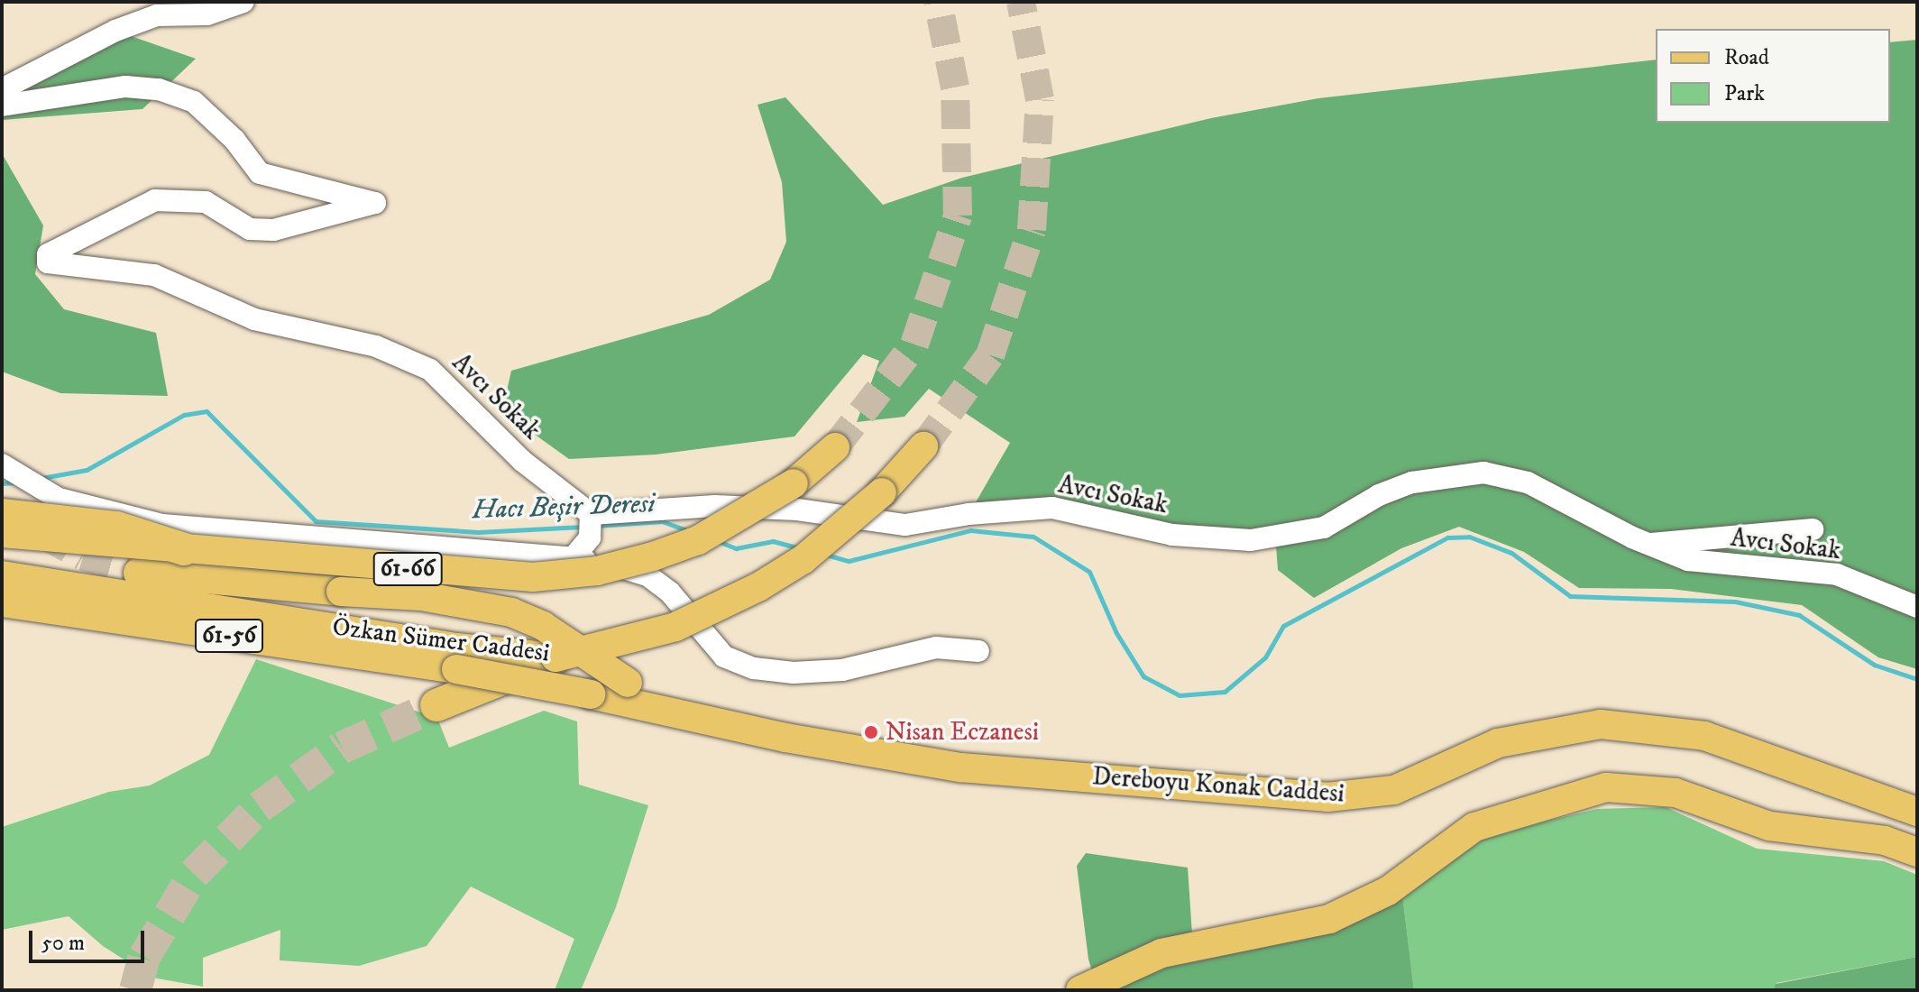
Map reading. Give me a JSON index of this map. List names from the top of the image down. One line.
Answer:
{"streets":{"main road":["61-66","61-56","Özkan Sümer Caddesi","Dereboyu Konak Caddesi"],"street":["Avcı Sokak"]},"crossings":[["61-56","Dereboyu Konak Caddesi"]],"water":["Hacı Beşir Deresi"],"places":["Nisan Eczanesi"],"legend":["Road","Park"],"scale_bar":"50 m"}
